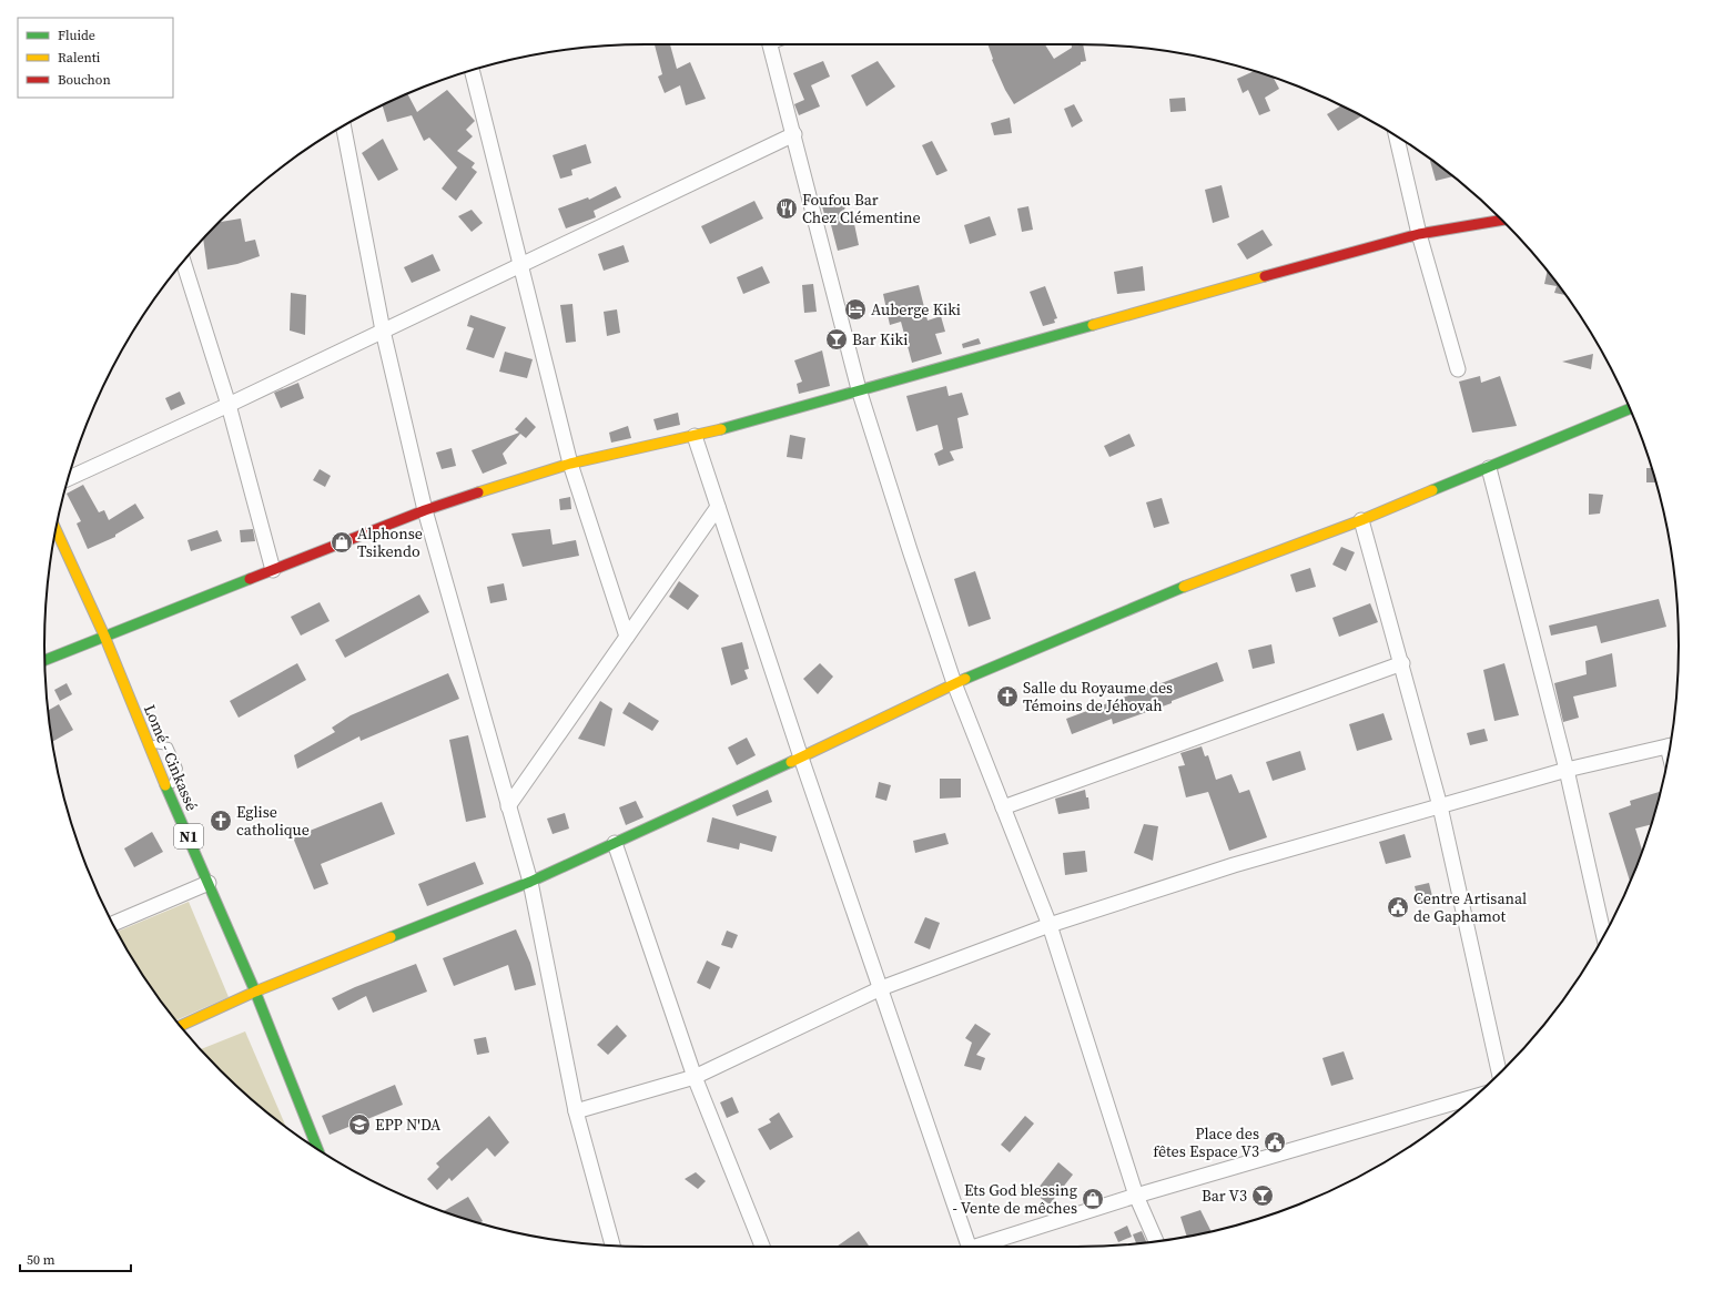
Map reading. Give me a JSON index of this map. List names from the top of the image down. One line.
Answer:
{"streets":{"main road":["Lomé - Cinkassé","N1"]},"places":{"restaurant":["Foufou Bar Chez Clémentine"],"hotel":["Auberge Kiki"],"bar":["Bar Kiki","Bar V3"],"shop":["Alphonse Tsikendo","Ets God blessing - Vente de mêches"],"church":["Salle du Royaume des Témoins de Jéhovah","Eglise catholique"],"public building":["Centre Artisanal de Gaphamot","Place des fêtes Espace V3"],"school or university":["EPP N'DA"]},"legend":["Fluide","Ralenti","Bouchon"],"scale_bar":"50 m"}
